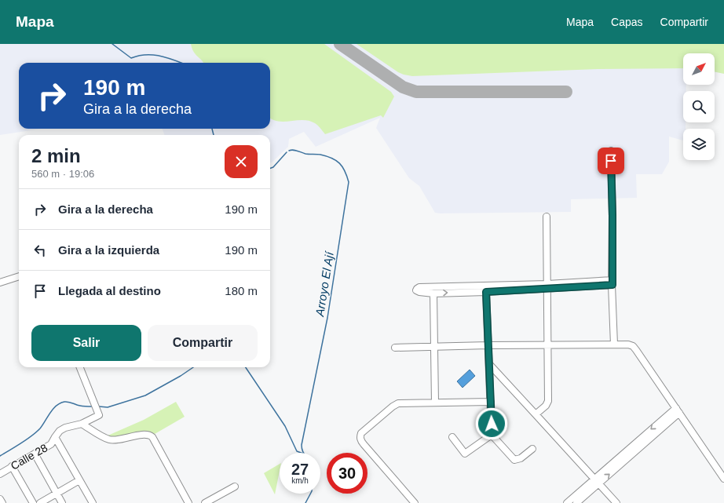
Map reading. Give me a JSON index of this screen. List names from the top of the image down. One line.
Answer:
{"streets":{"street":["Calle 28"]},"water":["Arroyo El Ají"],"north":"top right","page":{"header":"Mapa","nav":["Mapa","Capas","Compartir"],"turn":["190 m","Gira a la derecha"],"heading":["2 min","560 m · 19:06"],"list":[{"name":"Gira a la derecha","value":"190 m"},{"name":"Gira a la izquierda","value":"190 m"},{"name":"Llegada al destino","value":"180 m"}],"buttons":["Salir","Compartir"],"speed":"27 km/h","limit":"30"}}
